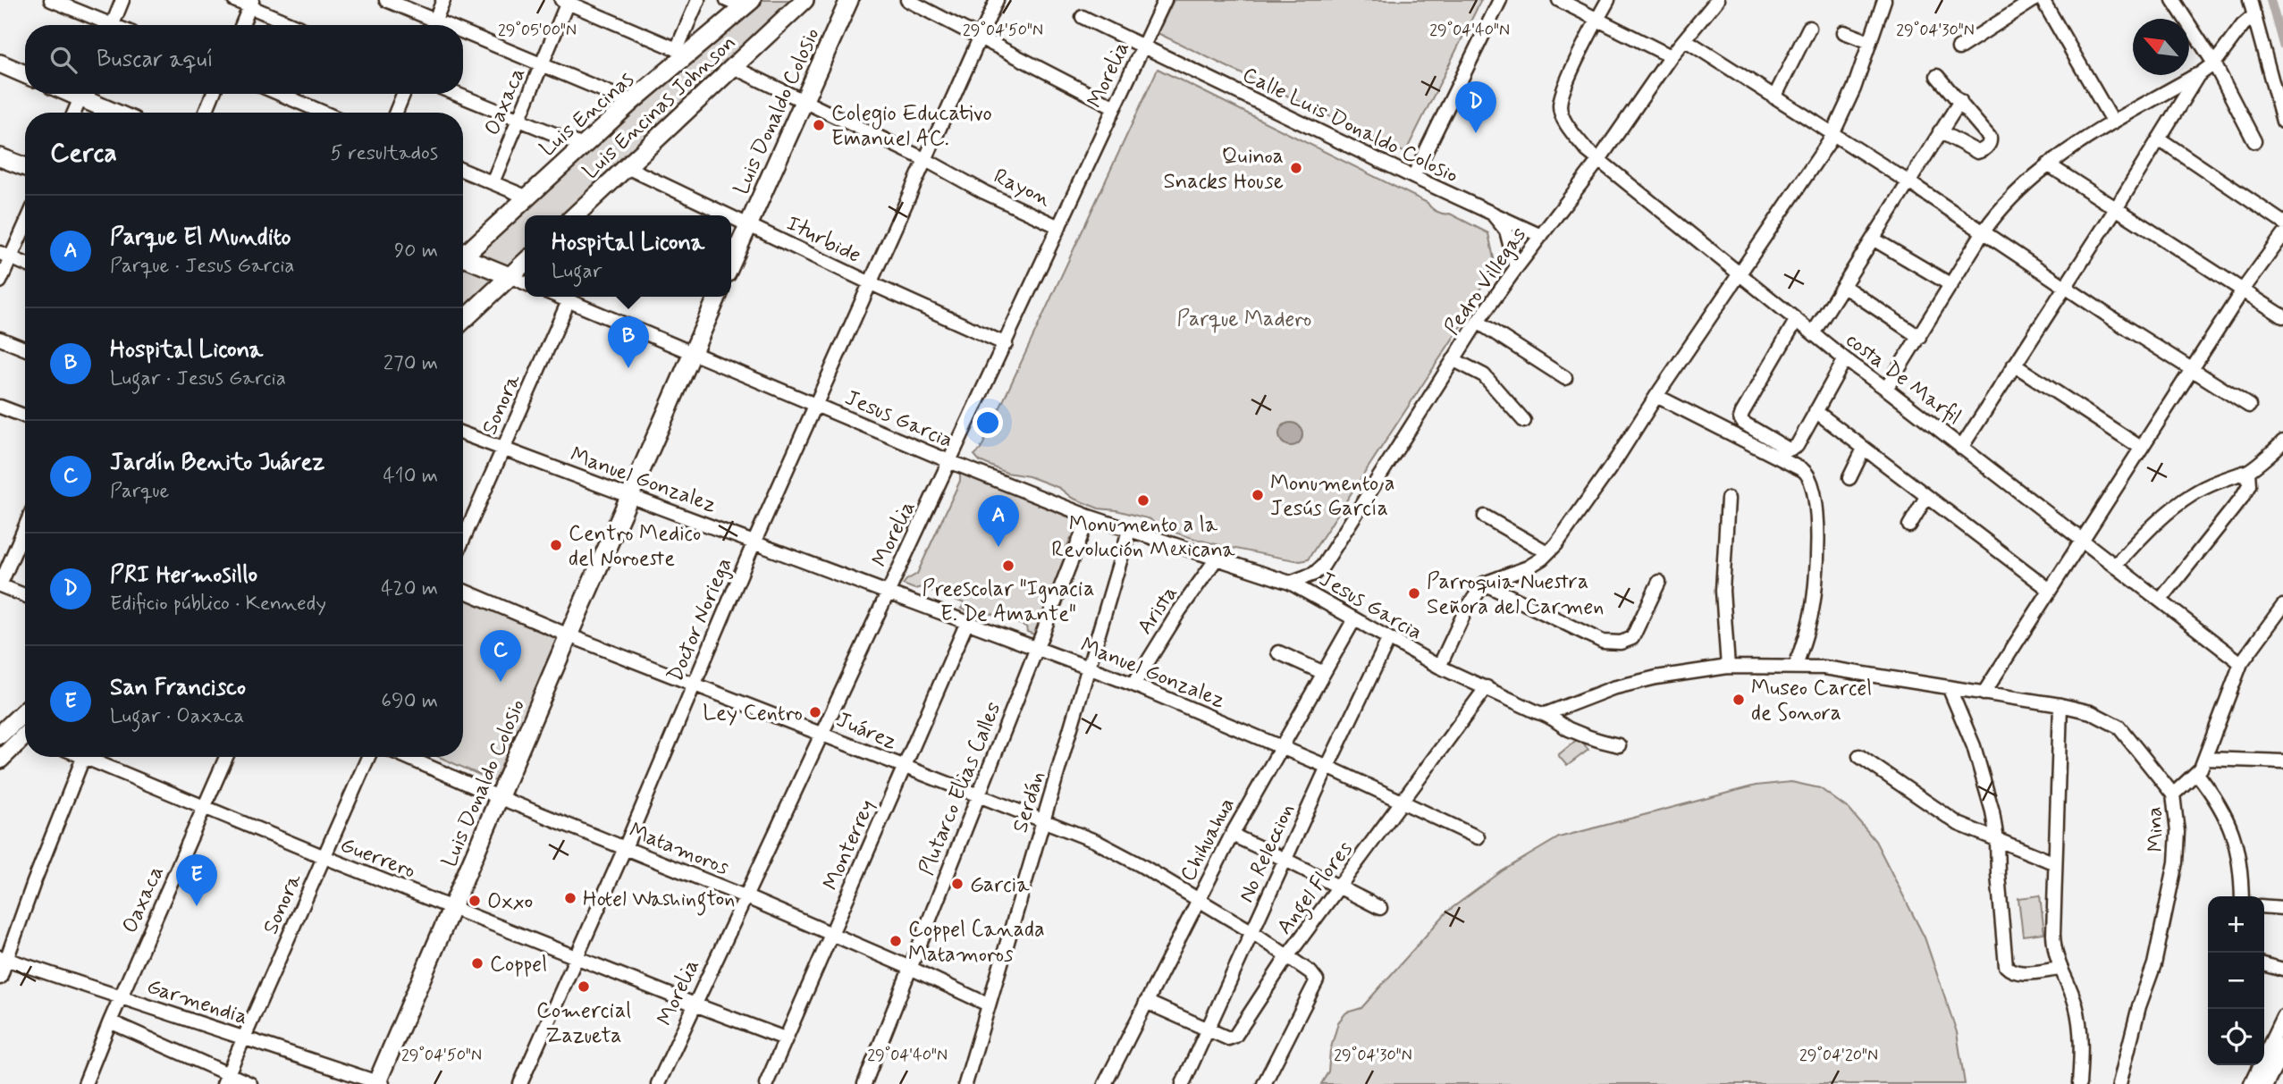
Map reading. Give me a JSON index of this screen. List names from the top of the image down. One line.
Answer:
{"streets":{"main road":["Luis Encinas Johnson","Luis Donaldo Colosio","Luis Encinas"],"street":["Morelia","Oaxaca","Calle Luis Donaldo Colosio","Rayon","Iturbide","Pedro Villegas","costa De Marfil","Sonora","Jesus Garcia","Manuel Gonzalez","Arista","Doctor Noriega","Juárez","Plutarco Elias Calles","Serdán","Mina","Chihuahua","Monterrey","Matamoros","No Releccion","Guerrero","Angel Flores","Garmendia"]},"crossings":[["Morelia","Calle Luis Donaldo Colosio"],["Morelia","Rayon"],["Morelia","Iturbide"],["Morelia","Jesus Garcia"],["Morelia","Manuel Gonzalez"],["Morelia","Juárez"],["Morelia","Matamoros"],["Morelia","Guerrero"],["Oaxaca","Guerrero"],["Oaxaca","Garmendia"],["Luis Encinas Johnson","Rayon"],["Luis Encinas Johnson","Iturbide"],["Luis Donaldo Colosio","Rayon"],["Luis Donaldo Colosio","Iturbide"],["Luis Donaldo Colosio","Jesus Garcia"],["Luis Donaldo Colosio","Manuel Gonzalez"],["Luis Donaldo Colosio","Juárez"],["Luis Donaldo Colosio","Matamoros"],["Luis Donaldo Colosio","Guerrero"],["Luis Donaldo Colosio","Garmendia"],["Calle Luis Donaldo Colosio","Pedro Villegas"],["Rayon","Doctor Noriega"],["Iturbide","Doctor Noriega"],["Pedro Villegas","costa De Marfil"],["Pedro Villegas","Jesus Garcia"],["Sonora","Jesus Garcia"],["Sonora","Manuel Gonzalez"],["Sonora","Guerrero"],["Sonora","Garmendia"],["Jesus Garcia","Arista"],["Jesus Garcia","Doctor Noriega"],["Jesus Garcia","Plutarco Elias Calles"],["Jesus Garcia","Serdán"],["Jesus Garcia","Mina"],["Jesus Garcia","Chihuahua"],["Jesus Garcia","No Releccion"],["Jesus Garcia","Angel Flores"],["Manuel Gonzalez","Arista"],["Manuel Gonzalez","Doctor Noriega"],["Manuel Gonzalez","Plutarco Elias Calles"],["Manuel Gonzalez","Serdán"],["Manuel Gonzalez","Chihuahua"],["Manuel Gonzalez","Monterrey"],["Manuel Gonzalez","No Releccion"],["Manuel Gonzalez","Angel Flores"],["Doctor Noriega","Juárez"],["Doctor Noriega","Matamoros"],["Doctor Noriega","Guerrero"],["Juárez","Plutarco Elias Calles"],["Juárez","Serdán"],["Juárez","Chihuahua"],["Juárez","Monterrey"],["Juárez","No Releccion"],["Juárez","Angel Flores"],["Plutarco Elias Calles","Matamoros"],["Serdán","Matamoros"],["Chihuahua","Angel Flores"],["Monterrey","Matamoros"],["Monterrey","Guerrero"],["No Releccion","Angel Flores"]],"parks":["Parque Madero"],"places":["Colegio Educativo Emanuel AC.","Quinoa Snacks House","Monumento a Jesús García","Monumento a la Revolución Mexicana","Centro Medico del Noroeste","Preescolar \"Ignacia E. De Amante\"","Parroquia Nuestra Señora del Carmen","Museo Carcel de Sonora","Ley Centro","Garcia","Hotel Washington","Oxxo","Coppel Canada Matamoros","Coppel","Comercial Zazueta"],"north":"top left","page":{"search":"Buscar aquí","pins":["D","B","A","C","E"],"heading":["Cerca","5 resultados"],"list":[{"mark":"A","name":"Parque El Mundito","note":"Parque · Jesus Garcia","value":"90 m"},{"mark":"B","name":"Hospital Licona","note":"Lugar · Jesus Garcia","value":"270 m"},{"mark":"C","name":"Jardín Benito Juárez","note":"Parque","value":"410 m"},{"mark":"D","name":"PRI Hermosillo","note":"Edificio público · Kennedy","value":"420 m"},{"mark":"E","name":"San Francisco","note":"Lugar · Oaxaca","value":"690 m"}],"popup":["Hospital Licona","Lugar"],"map_buttons":["+","−"]},"coordinates":["29°05'00\"N","29°04'50\"N","29°04'40\"N","29°04'30\"N","29°04'20\"N"]}
